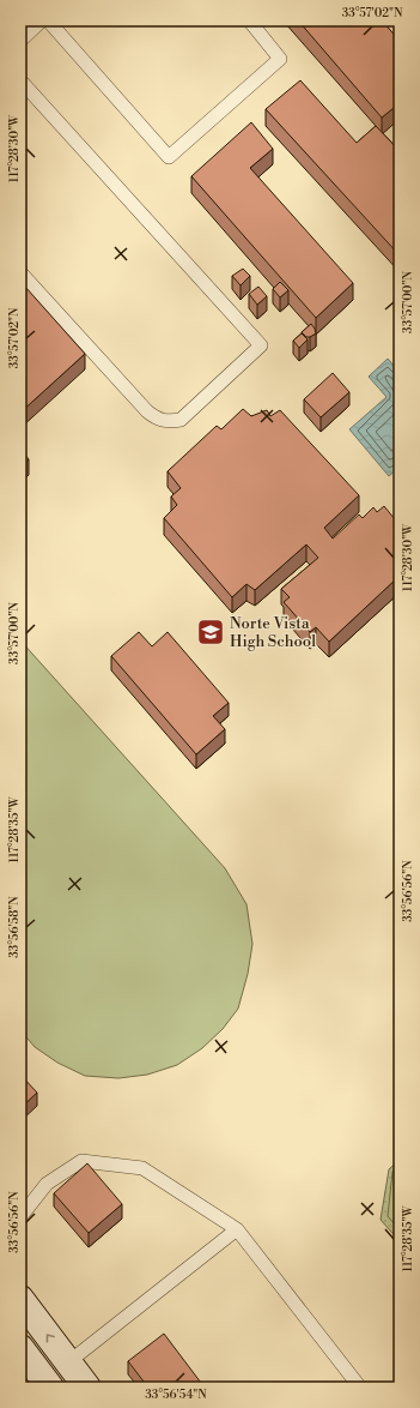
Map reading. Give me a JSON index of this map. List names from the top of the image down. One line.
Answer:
{"places":{"school or university":["Norte Vista High School"]},"coordinates":["33°57'02\"N","117°28'30\"W","33°57'00\"N","117°28'35\"W","33°56'56\"N","33°56'58\"N","33°56'54\"N"]}
